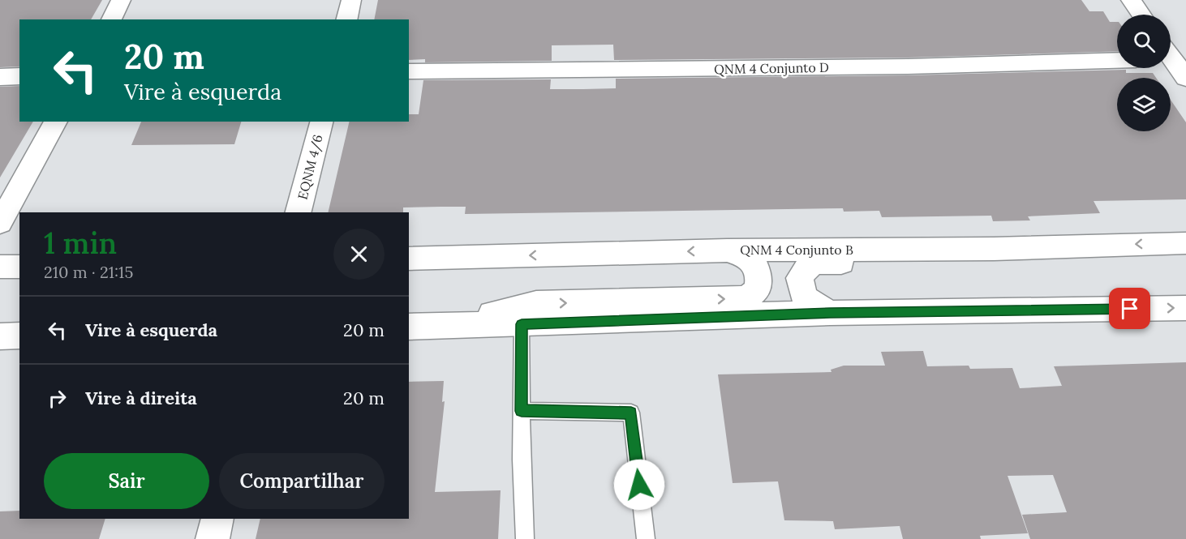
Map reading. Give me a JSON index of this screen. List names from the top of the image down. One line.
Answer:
{"streets":{"main road":["QNM 4 Conjunto D","EQNM 4/6","QNM 4 Conjunto B"]},"page":{"turn":["20 m","Vire à esquerda"],"heading":["1 min","210 m · 21:15"],"list":[{"name":"Vire à esquerda","value":"20 m"},{"name":"Vire à direita","value":"20 m"}],"buttons":["Sair","Compartilhar"]}}
